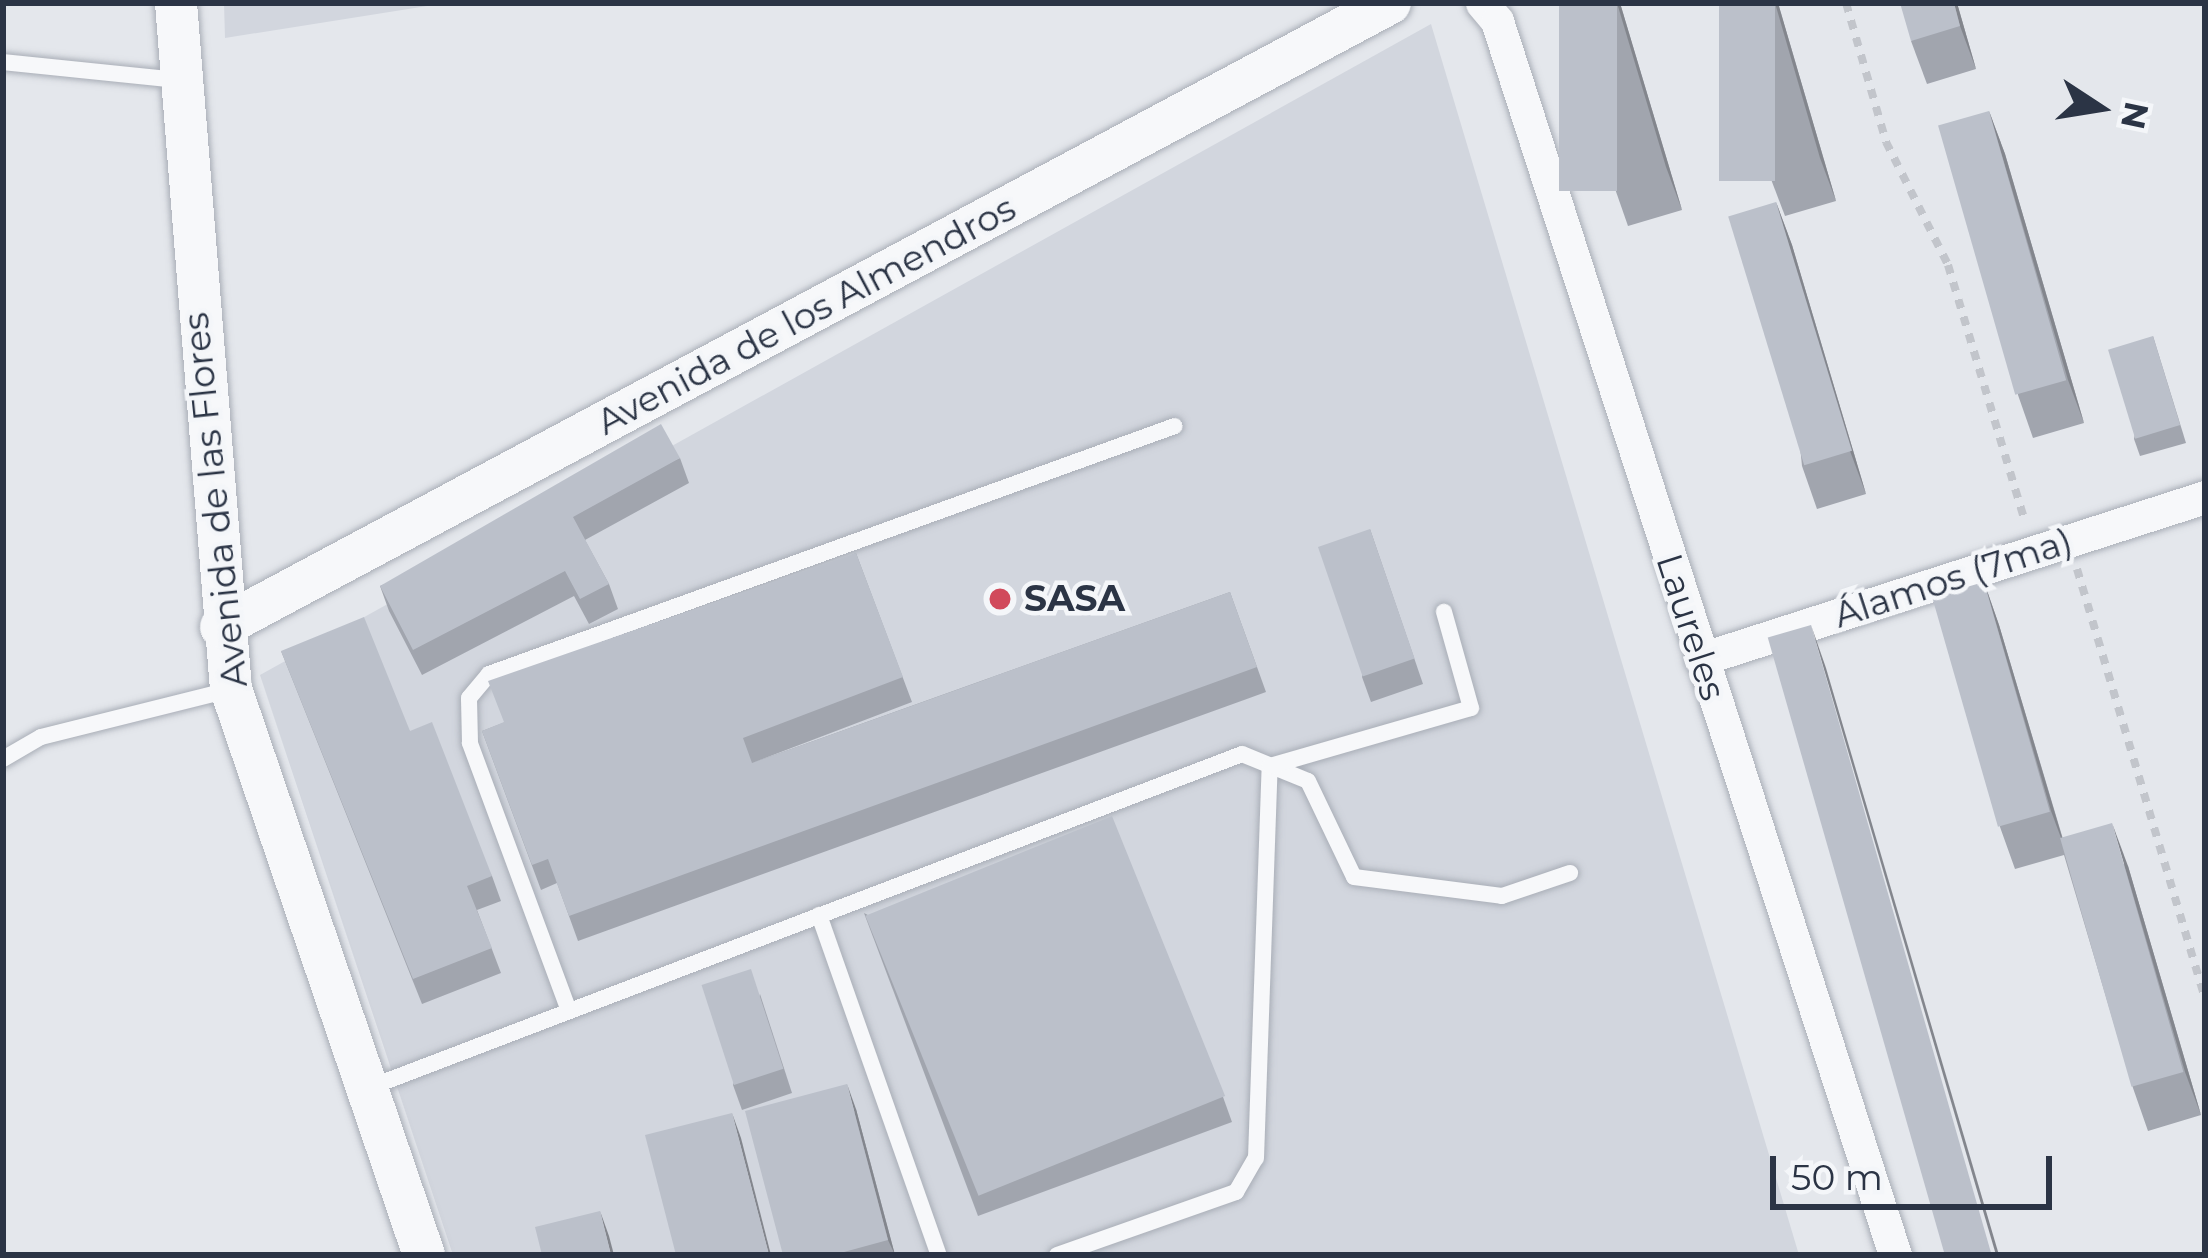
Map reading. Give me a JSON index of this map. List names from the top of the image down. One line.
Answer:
{"streets":{"street":["Avenida de los Almendros","Avenida de las Flores","Álamos (7ma)","Laureles"]},"crossings":[["Avenida de los Almendros","Avenida de las Flores"],["Álamos (7ma)","Laureles"]],"places":["SASA"],"scale_bar":"50 m","north":"right"}
